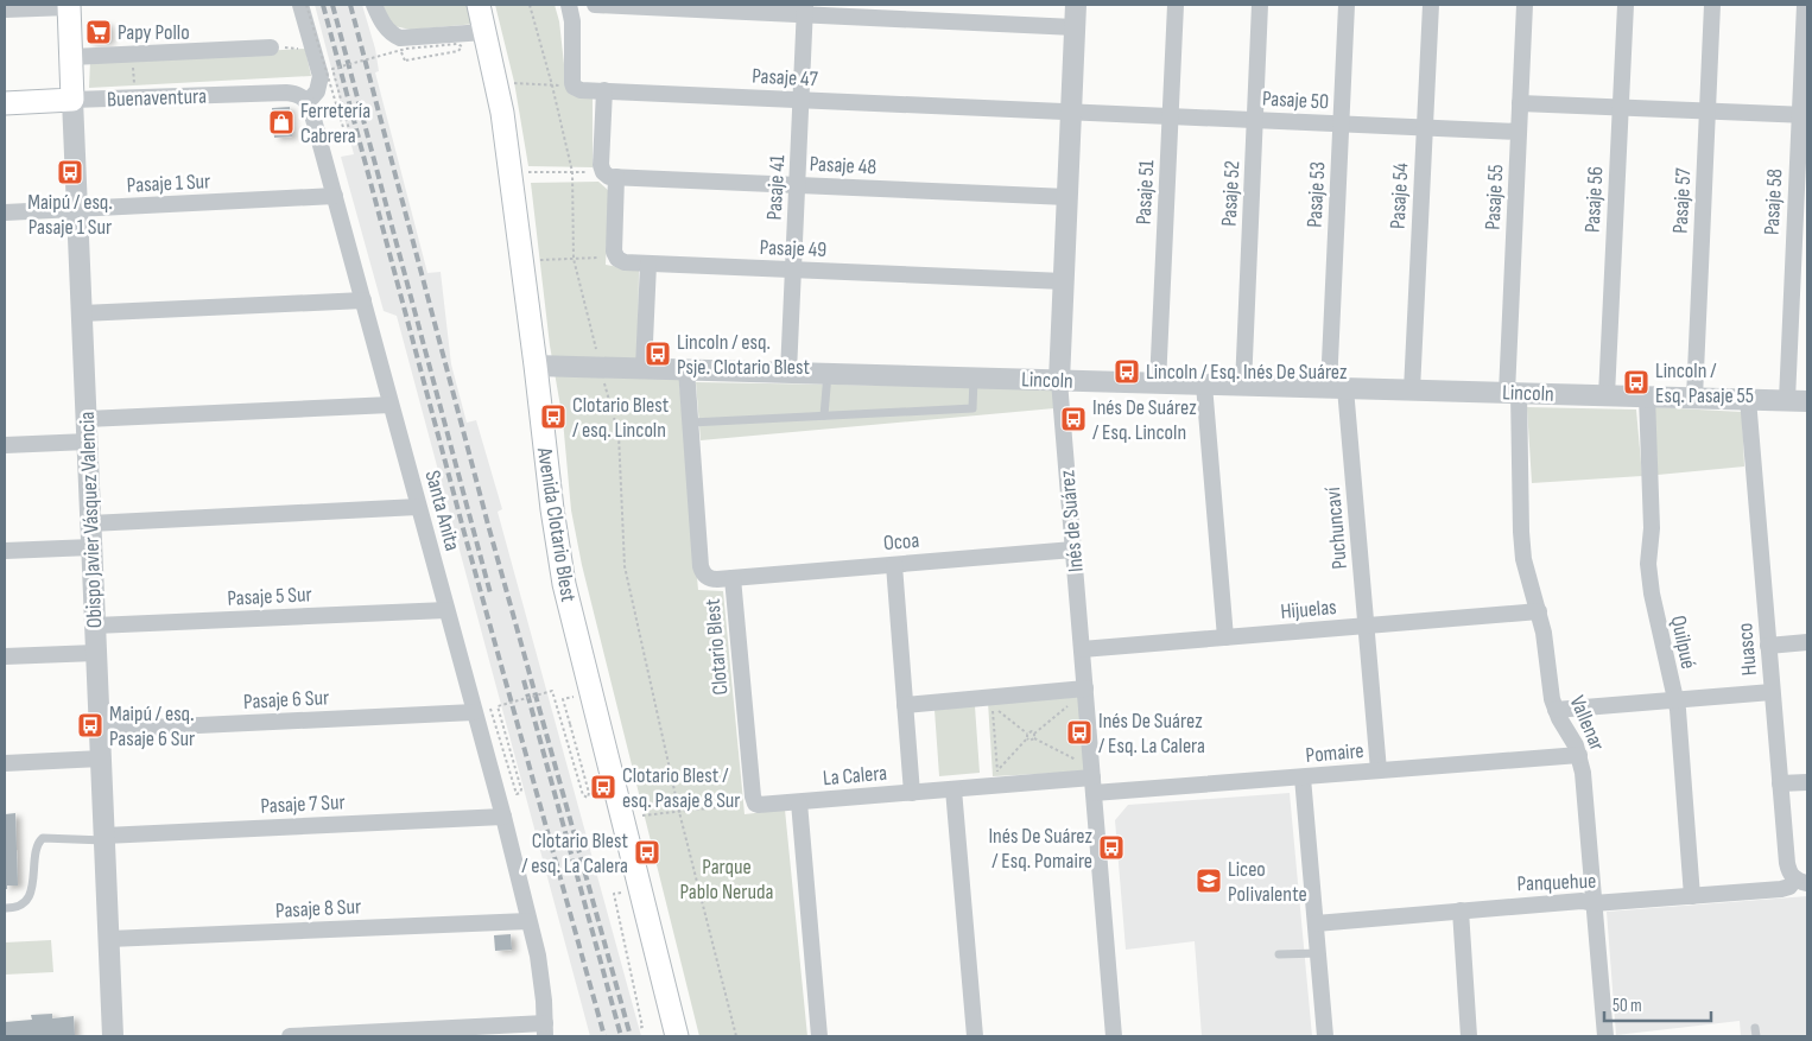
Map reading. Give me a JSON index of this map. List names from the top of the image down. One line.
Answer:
{"streets":{"main road":["Buenaventura","Obispo Javier Vásquez Valencia","Avenida Clotario Blest"],"street":["Pasaje 47","Pasaje 50","Pasaje 48","Pasaje 1 Sur","Pasaje 41","Pasaje 51","Pasaje 52","Pasaje 53","Pasaje 54","Pasaje 55","Pasaje 56","Pasaje 57","Pasaje 58","Pasaje 49","Lincoln","Santa Anita","Inés de Suárez","Puchuncaví","Ocoa","Pasaje 5 Sur","Hijuelas","Quilpué","Clotario Blest","Huasco","Pasaje 6 Sur","Vallenar","Pomaire","La Calera","Pasaje 7 Sur","Panquehue","Pasaje 8 Sur"]},"crossings":[["Pasaje 47","Pasaje 50"],["Pasaje 47","Pasaje 41"],["Pasaje 47","Inés de Suárez"],["Buenaventura","Santa Anita"],["Buenaventura","Obispo Javier Vásquez Valencia"],["Pasaje 50","Pasaje 51"],["Pasaje 50","Pasaje 52"],["Pasaje 50","Pasaje 53"],["Pasaje 50","Pasaje 54"],["Pasaje 50","Pasaje 55"],["Pasaje 50","Inés de Suárez"],["Pasaje 48","Pasaje 41"],["Pasaje 48","Inés de Suárez"],["Pasaje 1 Sur","Santa Anita"],["Pasaje 1 Sur","Obispo Javier Vásquez Valencia"],["Pasaje 41","Pasaje 49"],["Pasaje 41","Lincoln"],["Pasaje 51","Lincoln"],["Pasaje 52","Lincoln"],["Pasaje 53","Lincoln"],["Pasaje 53","Puchuncaví"],["Pasaje 54","Lincoln"],["Pasaje 55","Lincoln"],["Pasaje 55","Vallenar"],["Pasaje 56","Lincoln"],["Pasaje 57","Lincoln"],["Pasaje 58","Lincoln"],["Pasaje 49","Inés de Suárez"],["Lincoln","Inés de Suárez"],["Lincoln","Avenida Clotario Blest"],["Lincoln","Puchuncaví"],["Lincoln","Quilpué"],["Lincoln","Clotario Blest"],["Lincoln","Huasco"],["Lincoln","Vallenar"],["Santa Anita","Pasaje 5 Sur"],["Santa Anita","Pasaje 6 Sur"],["Santa Anita","Pasaje 7 Sur"],["Santa Anita","Pasaje 8 Sur"],["Obispo Javier Vásquez Valencia","Pasaje 5 Sur"],["Obispo Javier Vásquez Valencia","Pasaje 6 Sur"],["Obispo Javier Vásquez Valencia","Pasaje 7 Sur"],["Obispo Javier Vásquez Valencia","Pasaje 8 Sur"],["Inés de Suárez","Ocoa"],["Inés de Suárez","Hijuelas"],["Inés de Suárez","Pomaire"],["Inés de Suárez","La Calera"],["Puchuncaví","Hijuelas"],["Puchuncaví","Pomaire"],["Ocoa","Clotario Blest"],["Hijuelas","Vallenar"],["Quilpué","Panquehue"],["Clotario Blest","La Calera"],["Huasco","Panquehue"],["Vallenar","Pomaire"],["Vallenar","Panquehue"],["Pomaire","La Calera"]],"parks":["Parque Pablo Neruda"],"places":{"supermarket":["Papy Pollo"],"shop":["Ferretería Cabrera"],"bus stop":["Maipú / esq. Pasaje 1 Sur","Lincoln / esq. Psje. Clotario Blest","Lincoln / Esq. Inés De Suárez","Lincoln / Esq. Pasaje 55","Clotario Blest / esq. Lincoln","Inés De Suárez / Esq. Lincoln","Maipú / esq. Pasaje 6 Sur","Inés De Suárez / Esq. La Calera","Clotario Blest / esq. Pasaje 8 Sur","Inés De Suárez / Esq. Pomaire","Clotario Blest / esq. La Calera"],"school or university":["Liceo Polivalente"]},"scale_bar":"50 m"}
